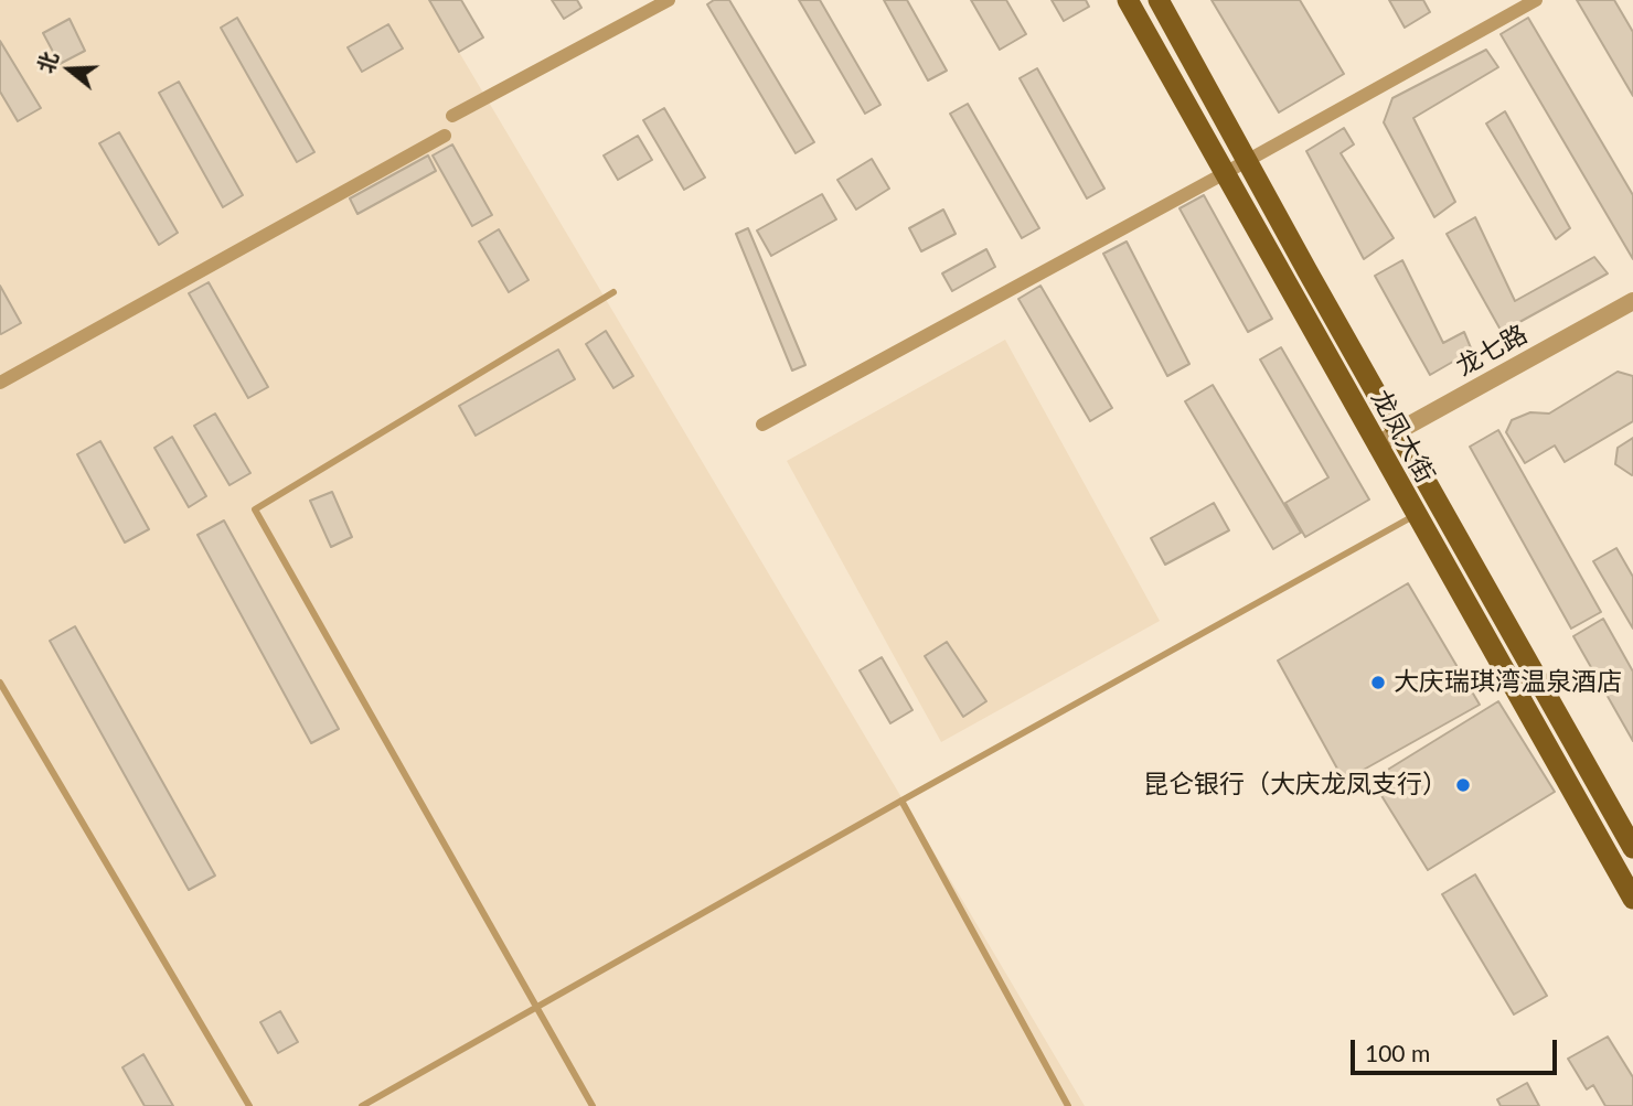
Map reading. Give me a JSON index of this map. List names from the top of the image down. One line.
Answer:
{"streets":{"main road":["龙凤大街"],"street":["龙七路"]},"crossings":[["龙七路","龙凤大街"]],"places":["大庆瑞琪湾温泉酒店","昆仑银行（大庆龙凤支行）"],"scale_bar":"100 m","north":"left"}
